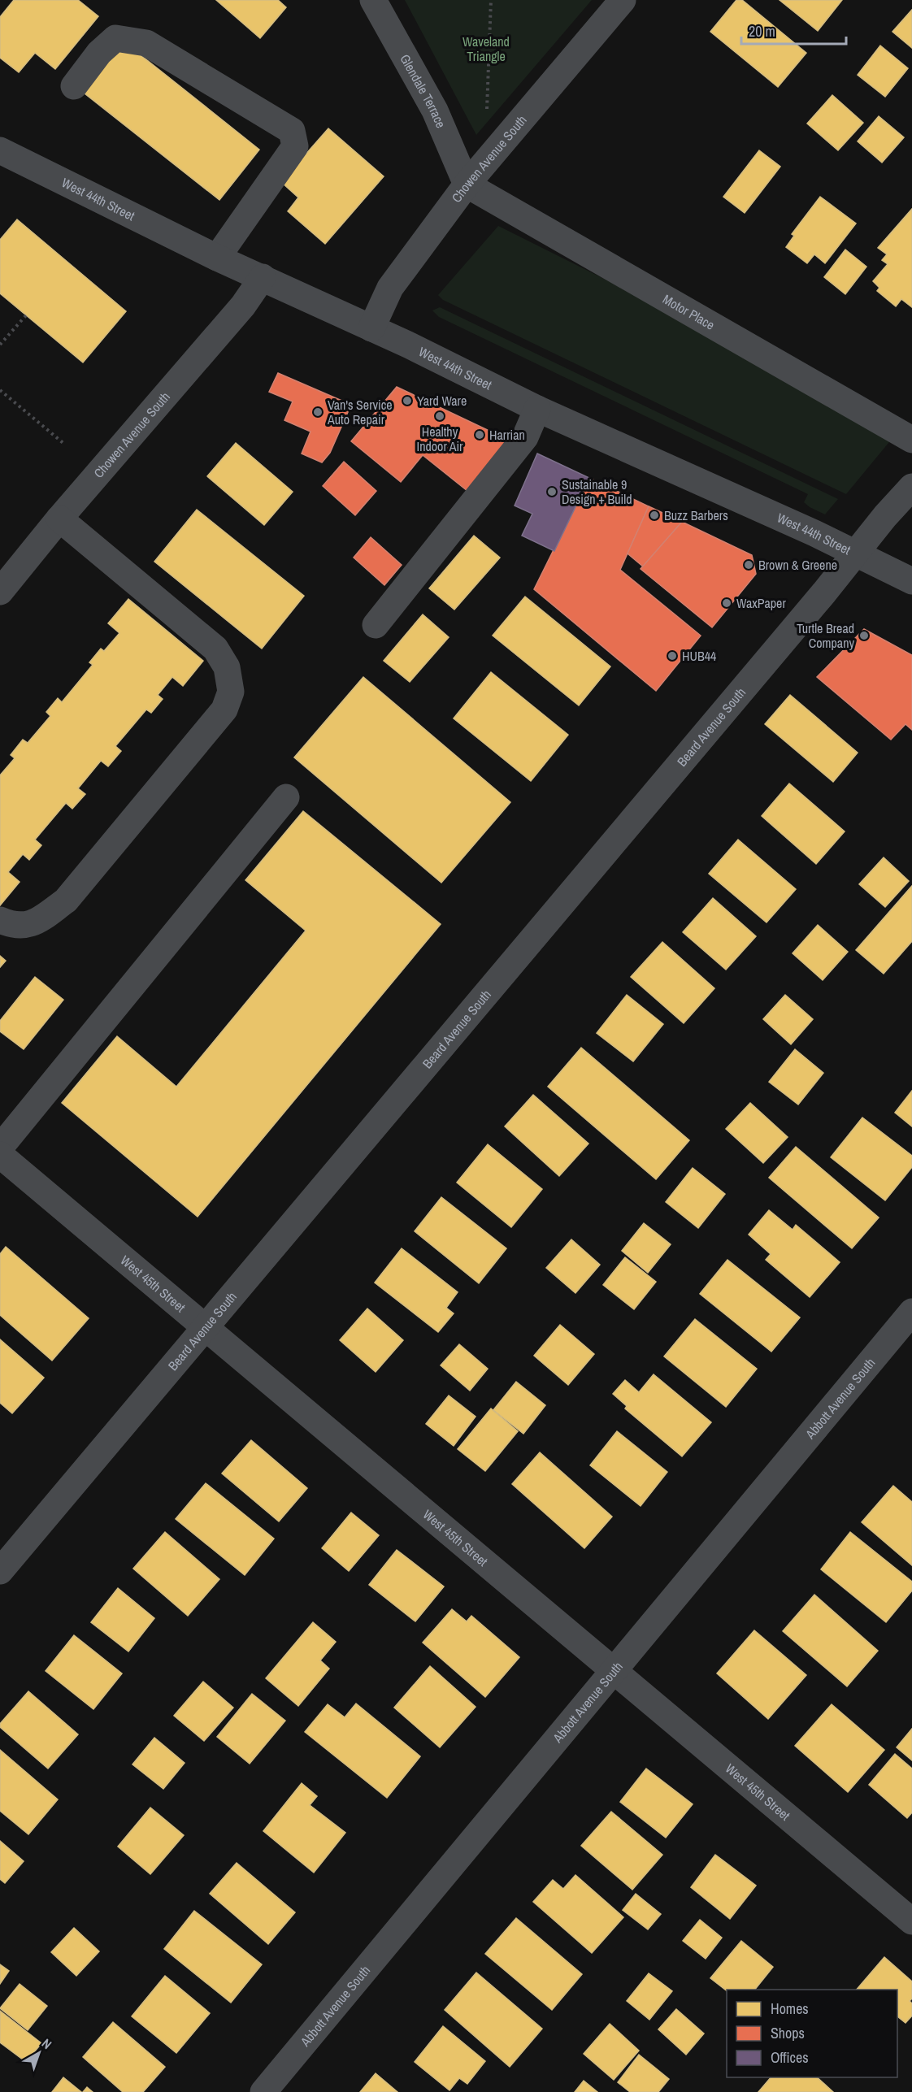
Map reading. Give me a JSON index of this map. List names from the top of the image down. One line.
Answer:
{"streets":{"street":["Glendale Terrace","Chowen Avenue South","West 44th Street","Motor Place","Beard Avenue South","West 45th Street","Abbott Avenue South"]},"crossings":[["Glendale Terrace","Chowen Avenue South"],["Glendale Terrace","Motor Place"],["Chowen Avenue South","West 44th Street"],["Chowen Avenue South","Motor Place"],["West 44th Street","Beard Avenue South"],["Beard Avenue South","West 45th Street"],["West 45th Street","Abbott Avenue South"]],"parks":["Waveland Triangle"],"places":["Yard Ware","Van's Service Auto Repair","Healthy Indoor Air","Harrian","Sustainable 9 Design + Build","Buzz Barbers","Brown & Greene","WaxPaper","Turtle Bread Company","HUB44"],"legend":["Homes","Shops","Offices"],"scale_bar":"20 m","north":"top right"}
